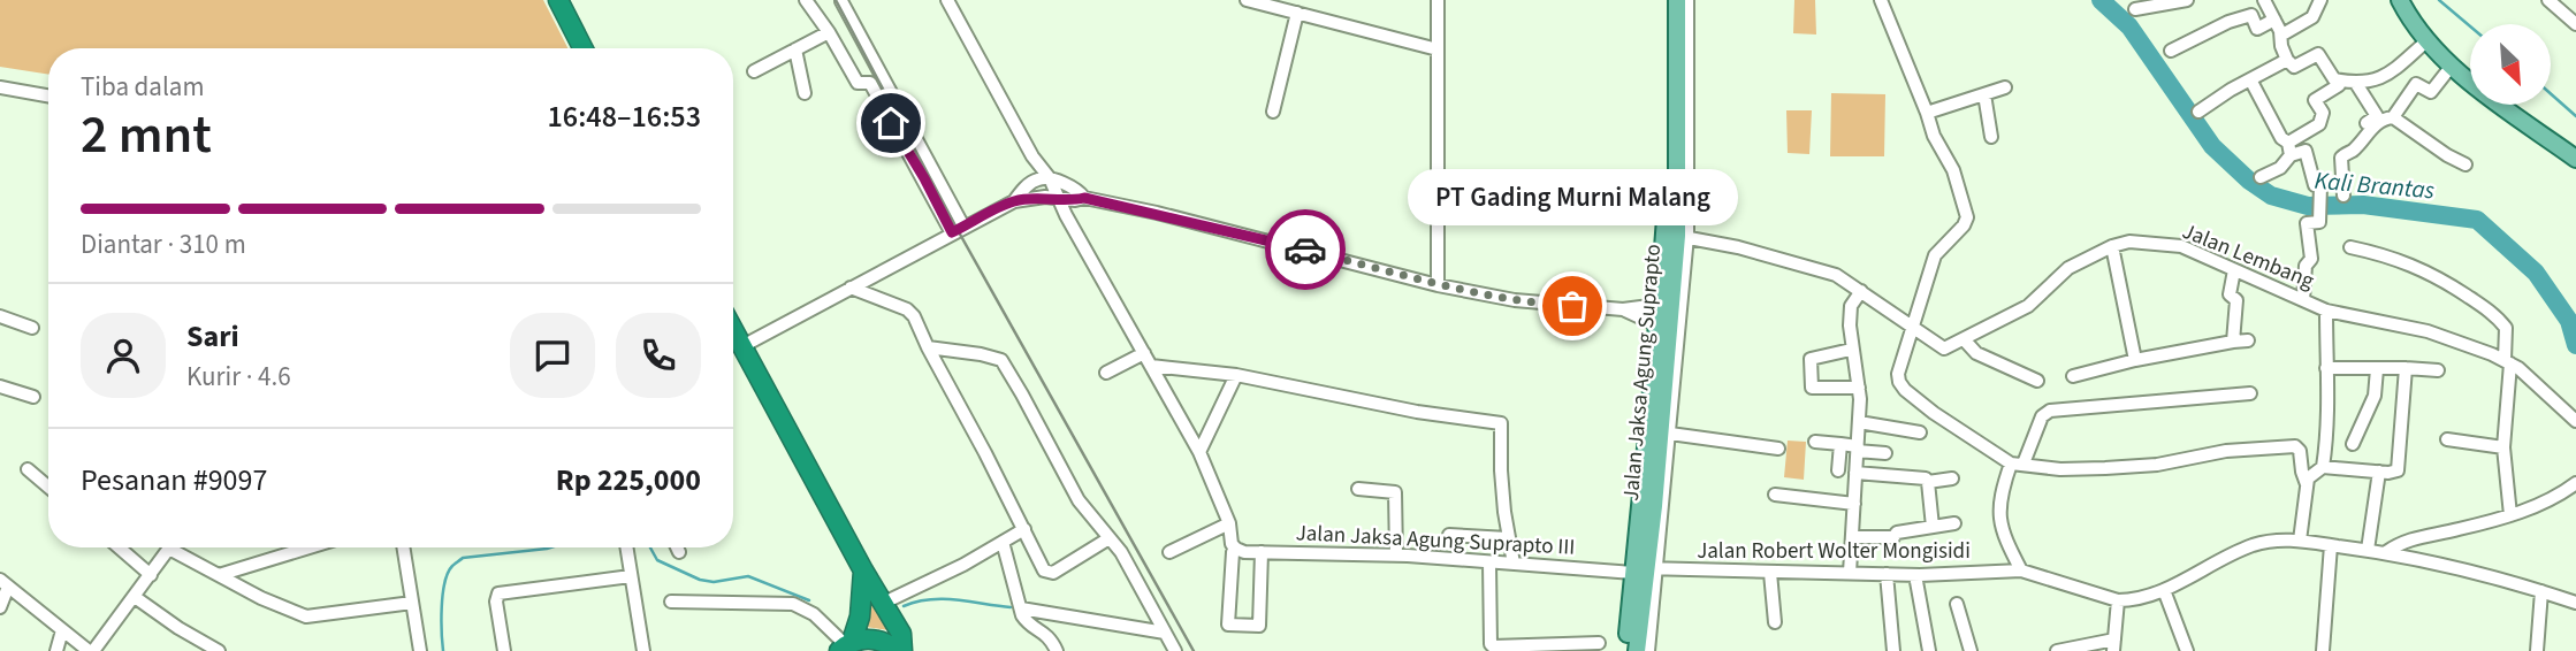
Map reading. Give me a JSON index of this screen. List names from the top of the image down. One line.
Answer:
{"streets":{"main road":["Jalan Jaksa Agung Suprapto"],"street":["Jalan Lembang","Jalan Jaksa Agung Suprapto III","Jalan Robert Wolter Mongisidi"]},"crossings":[["Jalan Jaksa Agung Suprapto","Jalan Jaksa Agung Suprapto III"],["Jalan Jaksa Agung Suprapto","Jalan Robert Wolter Mongisidi"],["Jalan Jaksa Agung Suprapto III","Jalan Robert Wolter Mongisidi"]],"water":["Kali Brantas"],"places":["PT Gading Murni Malang"],"north":"bottom right","page":{"heading":["2 mnt","Tiba dalam","16:48–16:53"],"panel":["Sari","Kurir · 4.6","Pesanan #9097","Rp 225,000"],"bubble":"PT Gading Murni Malang","bar":"Diantar · 310 m"}}
